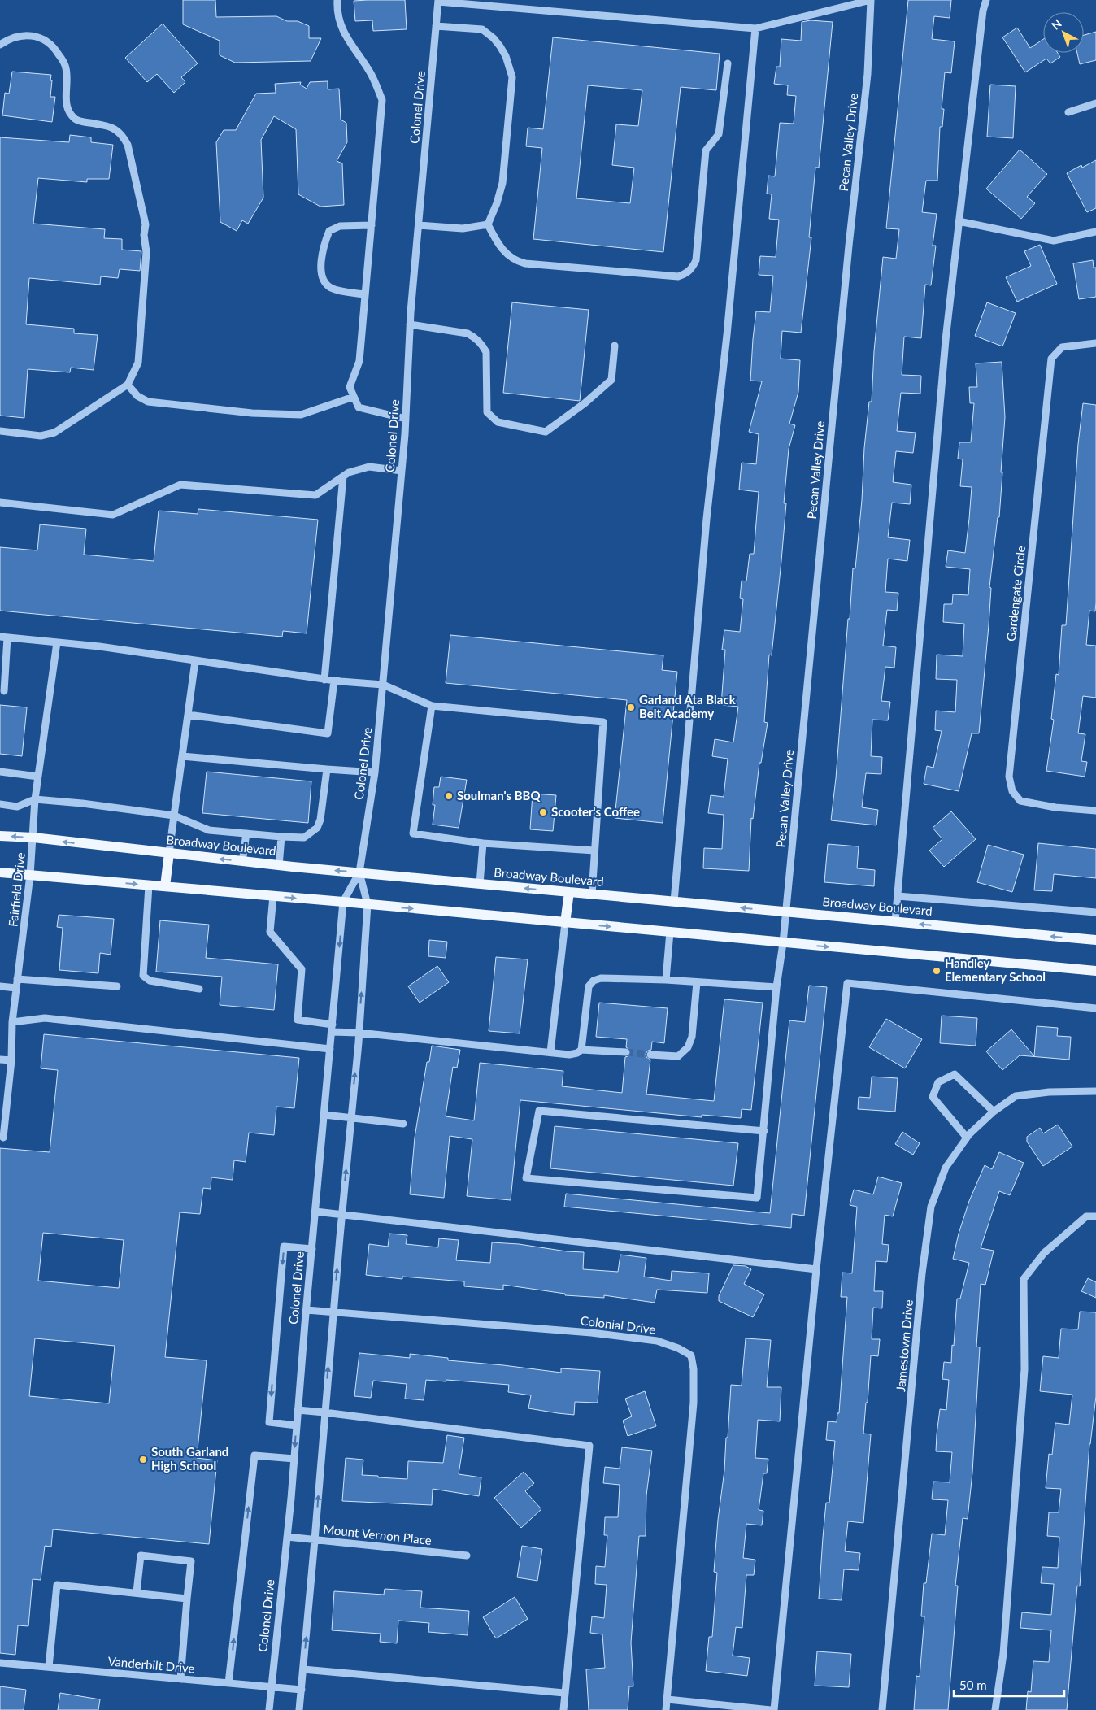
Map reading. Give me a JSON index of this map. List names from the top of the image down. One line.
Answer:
{"streets":{"main road":["Broadway Boulevard"],"street":["Colonel Drive","Pecan Valley Drive","Gardengate Circle","Fairfield Drive","Colonial Drive","Jamestown Drive","Mount Vernon Place","Vanderbilt Drive"]},"crossings":[["Colonel Drive","Broadway Boulevard"],["Colonel Drive","Colonial Drive"],["Colonel Drive","Mount Vernon Place"],["Colonel Drive","Vanderbilt Drive"],["Pecan Valley Drive","Broadway Boulevard"],["Broadway Boulevard","Fairfield Drive"]],"places":["Garland Ata Black Belt Academy","Soulman's BBQ","Scooter's Coffee","Handley Elementary School","South Garland High School"],"scale_bar":"50 m","north":"top left"}
